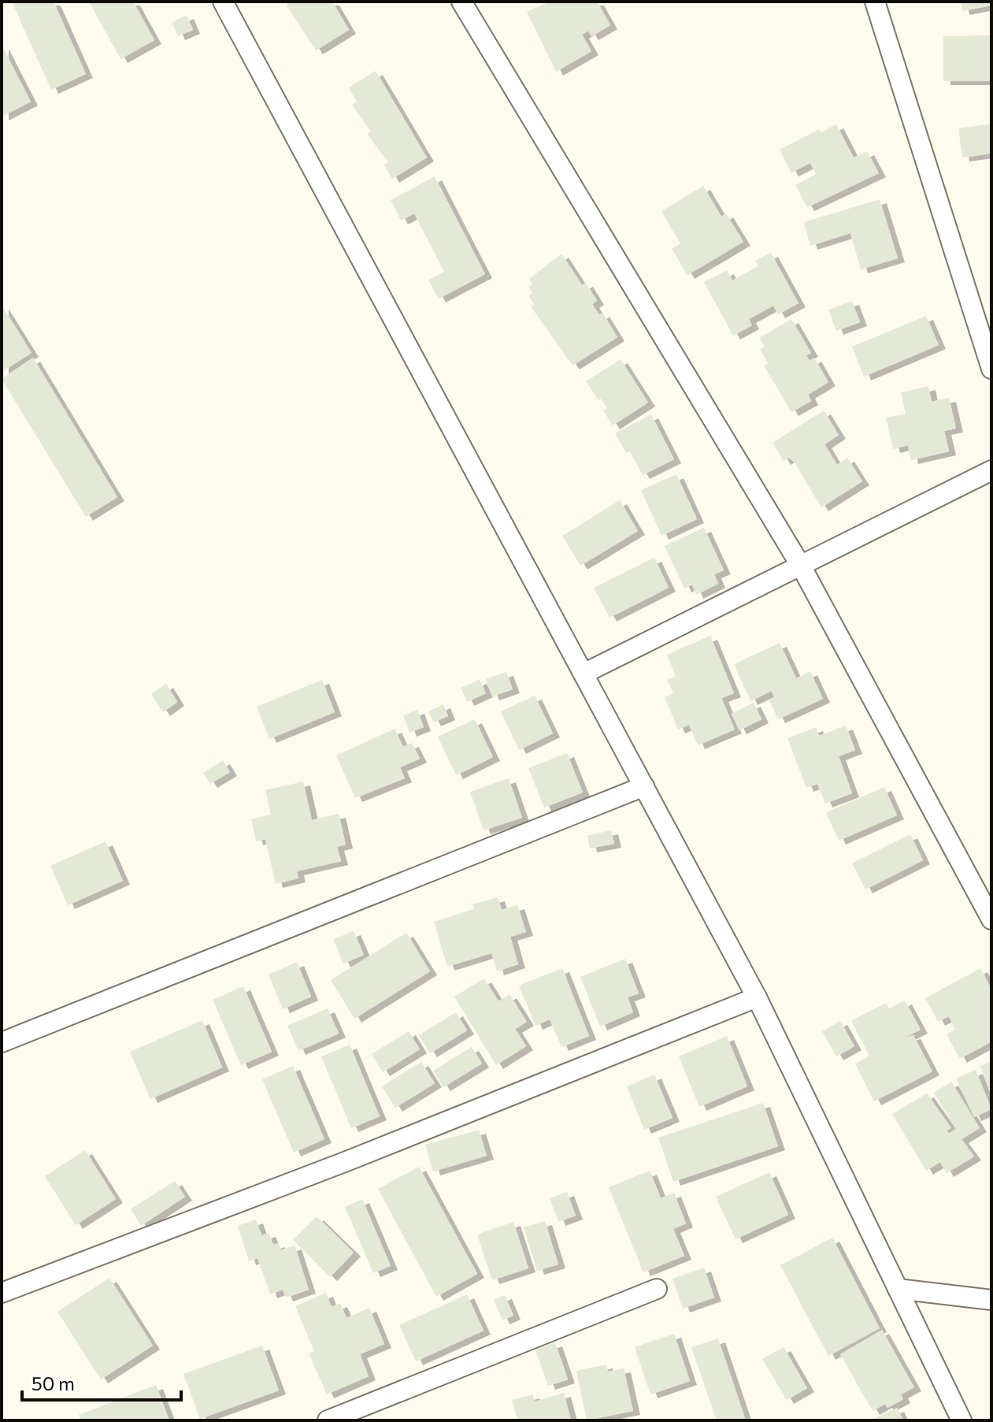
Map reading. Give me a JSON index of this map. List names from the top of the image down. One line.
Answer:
{"scale_bar":"50 m"}
